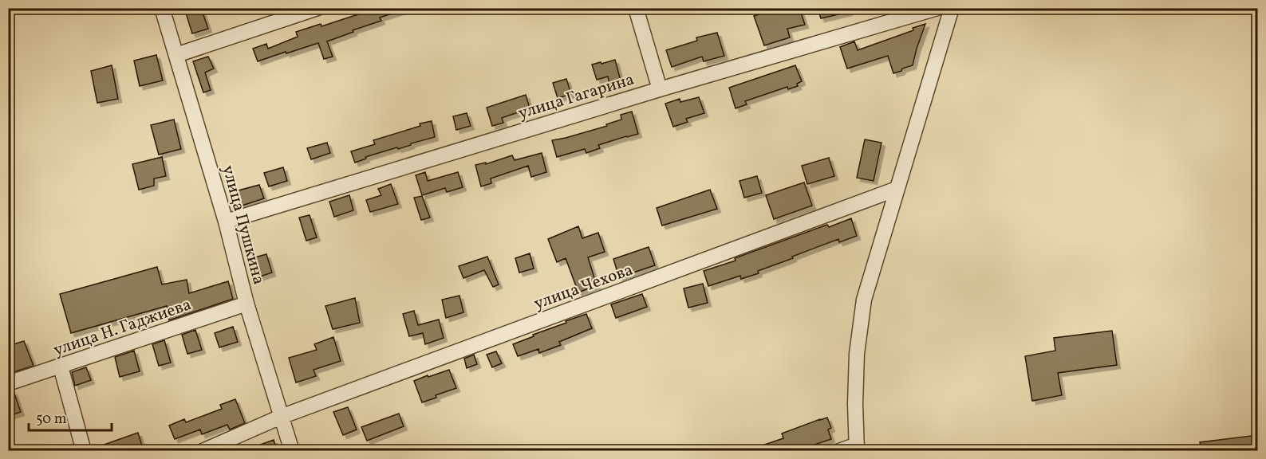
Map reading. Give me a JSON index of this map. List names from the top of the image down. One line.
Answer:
{"streets":{"street":["улица Гагарина","улица Пушкина","улица Чехова","улица Н. Гаджиева"]},"crossings":[["улица Гагарина","улица Пушкина"],["улица Пушкина","улица Чехова"],["улица Пушкина","улица Н. Гаджиева"]],"scale_bar":"50 m"}
